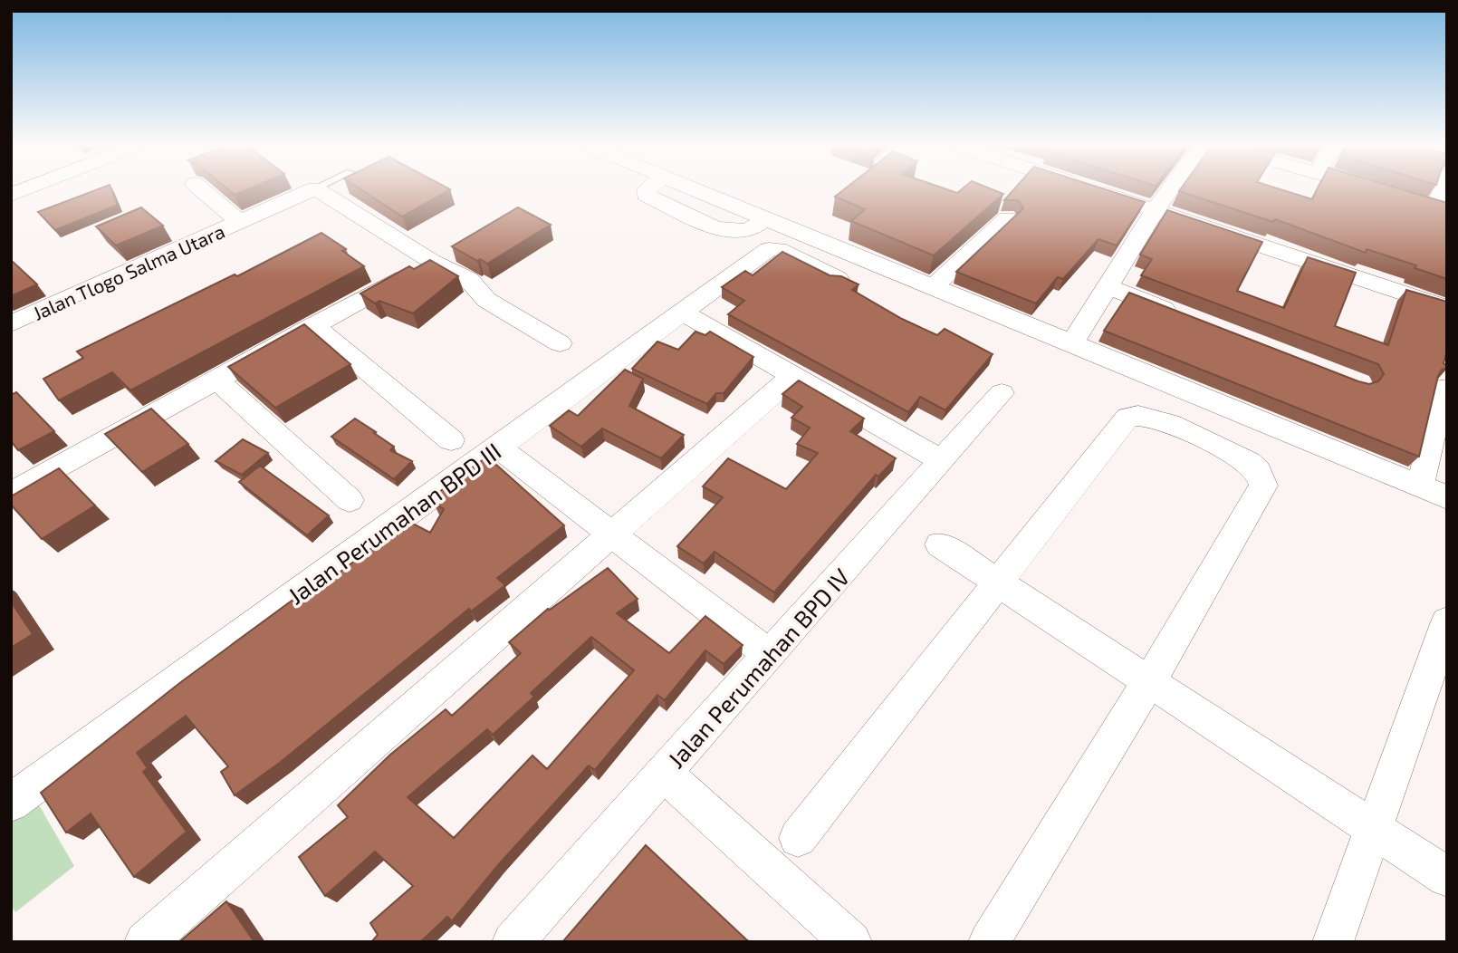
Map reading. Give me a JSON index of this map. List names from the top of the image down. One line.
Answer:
{"streets":{"street":["Jalan Tlogo Salma Utara","Jalan Perumahan BPD III","Jalan Perumahan BPD IV"]}}
